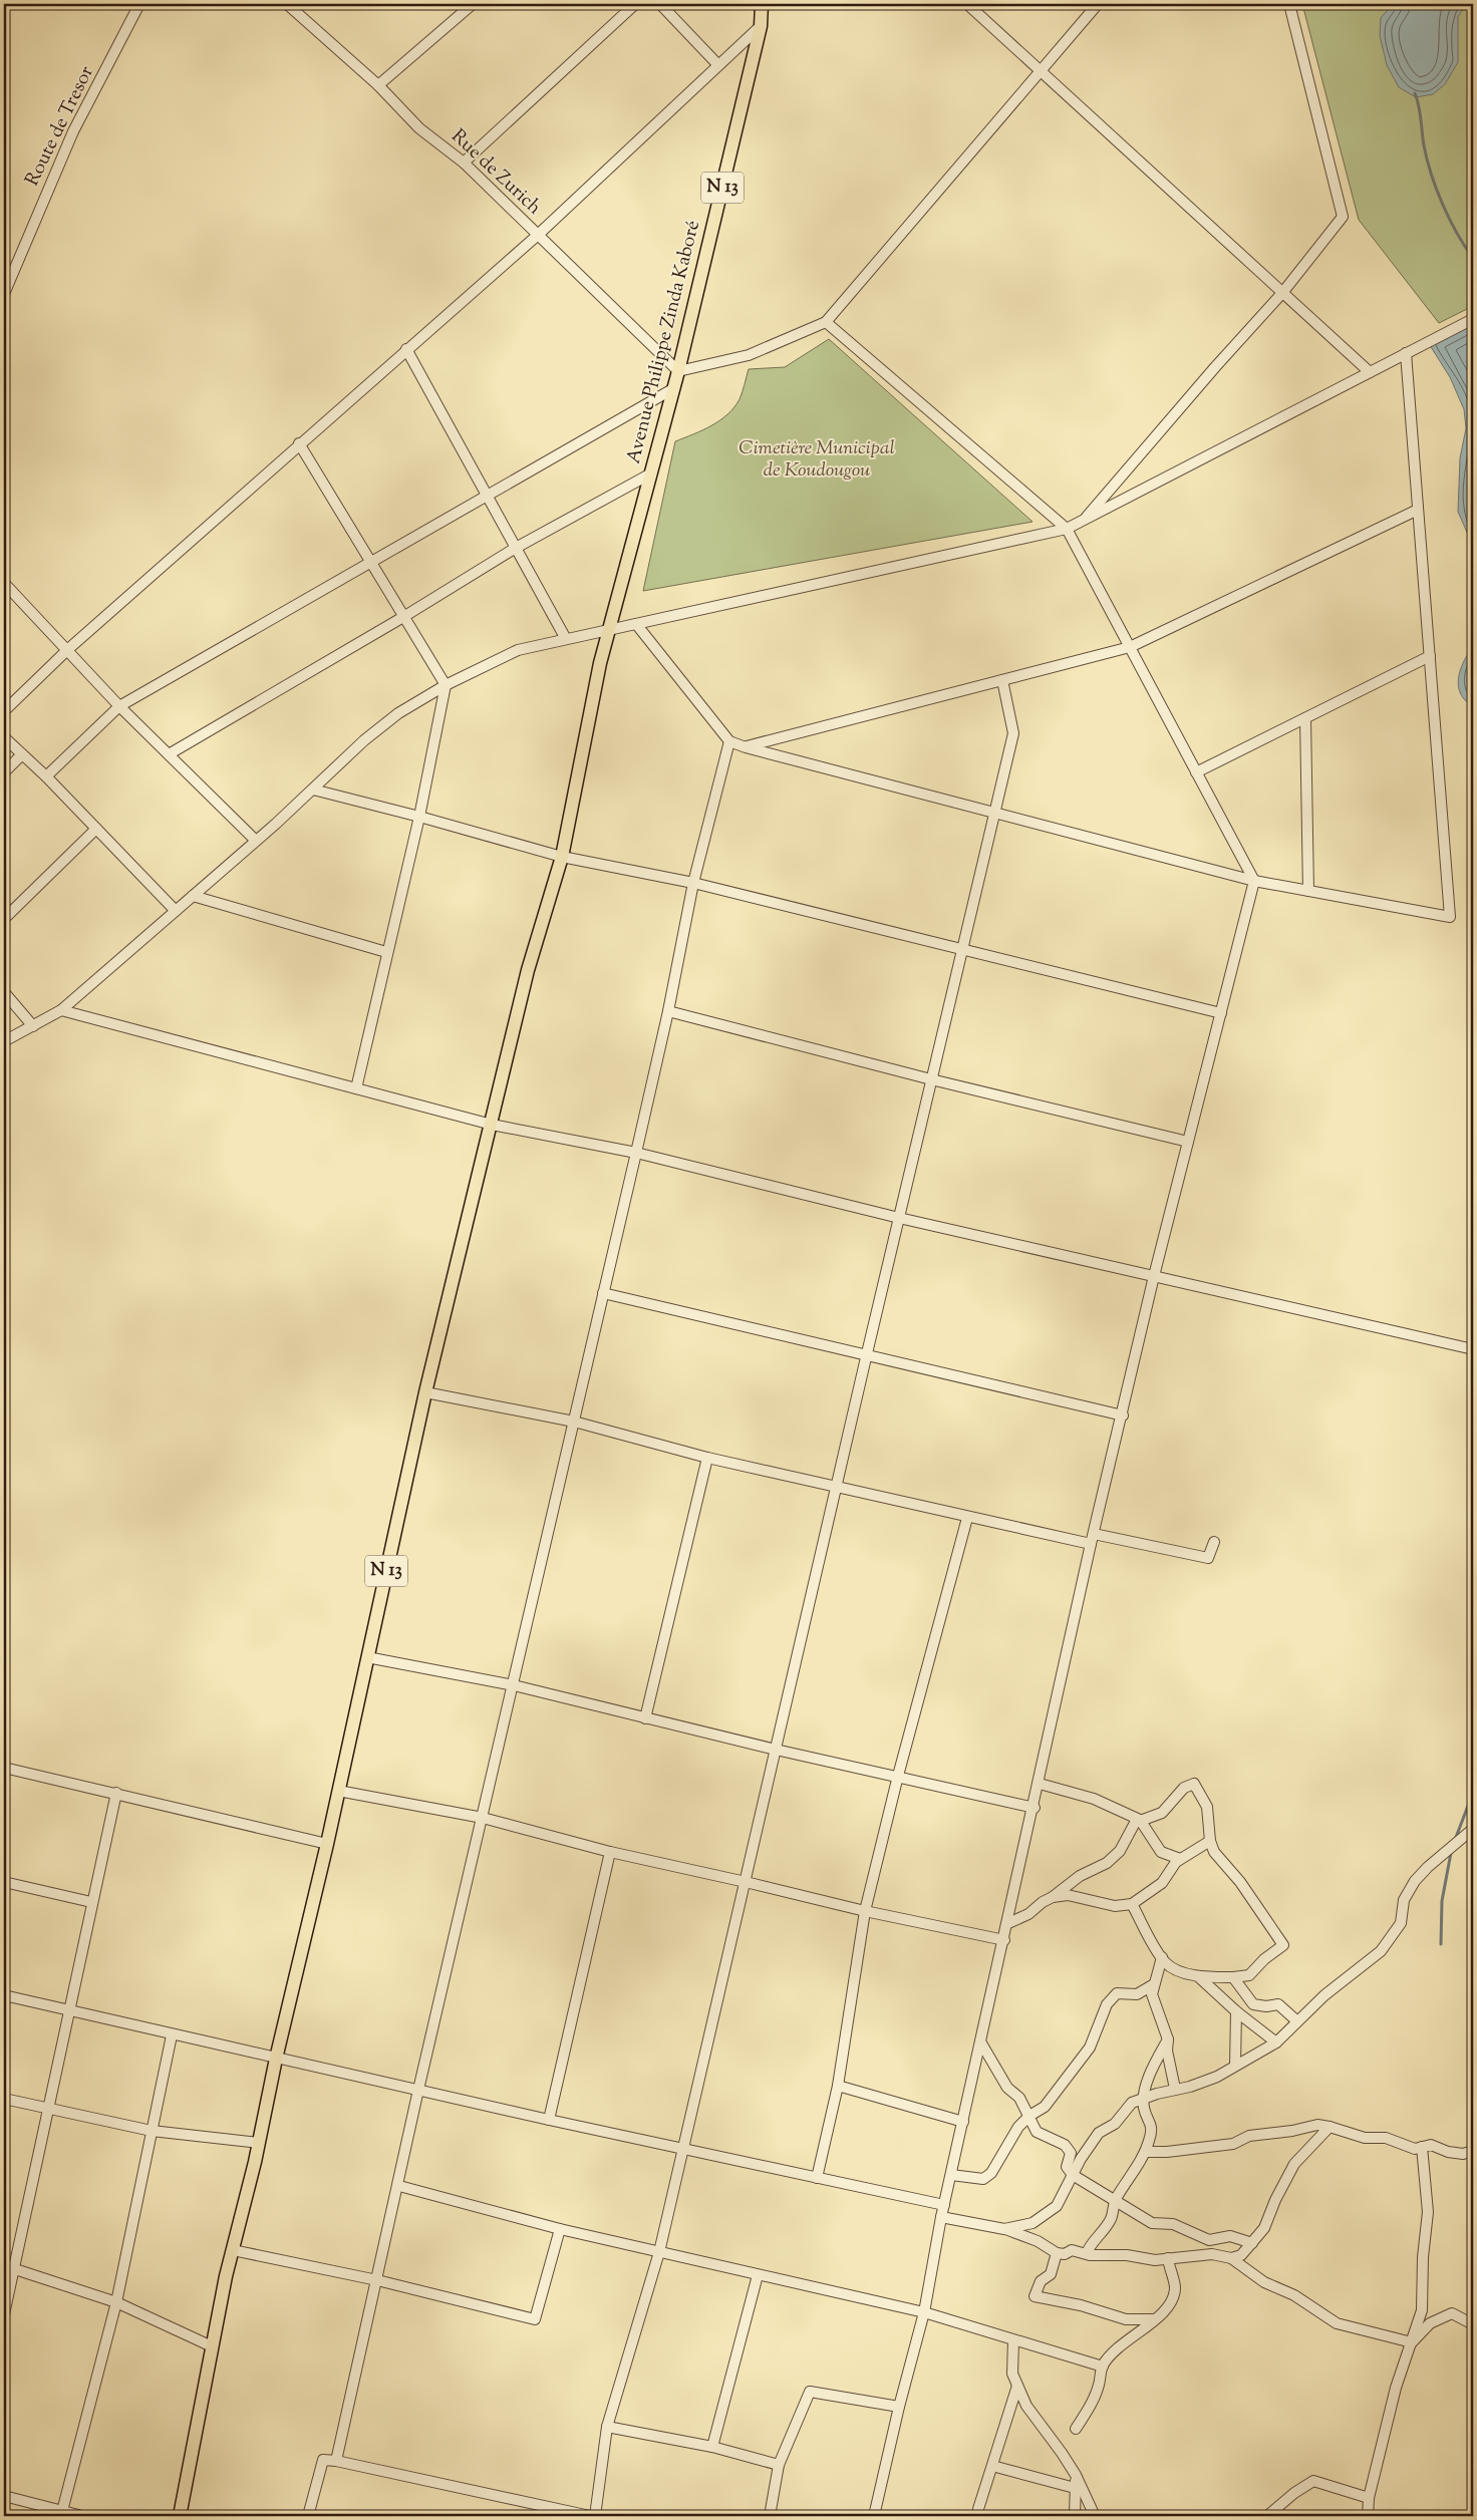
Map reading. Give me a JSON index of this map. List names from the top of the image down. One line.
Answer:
{"streets":{"main road":["N 13","Avenue Philippe Zinda Kaboré"],"street":["Route de Tresor","Rue de Zurich"]},"crossings":[["Rue de Zurich","Avenue Philippe Zinda Kaboré"],["N 13","Avenue Philippe Zinda Kaboré"]],"parks":["Cimetière Municipal de Koudougou"]}
